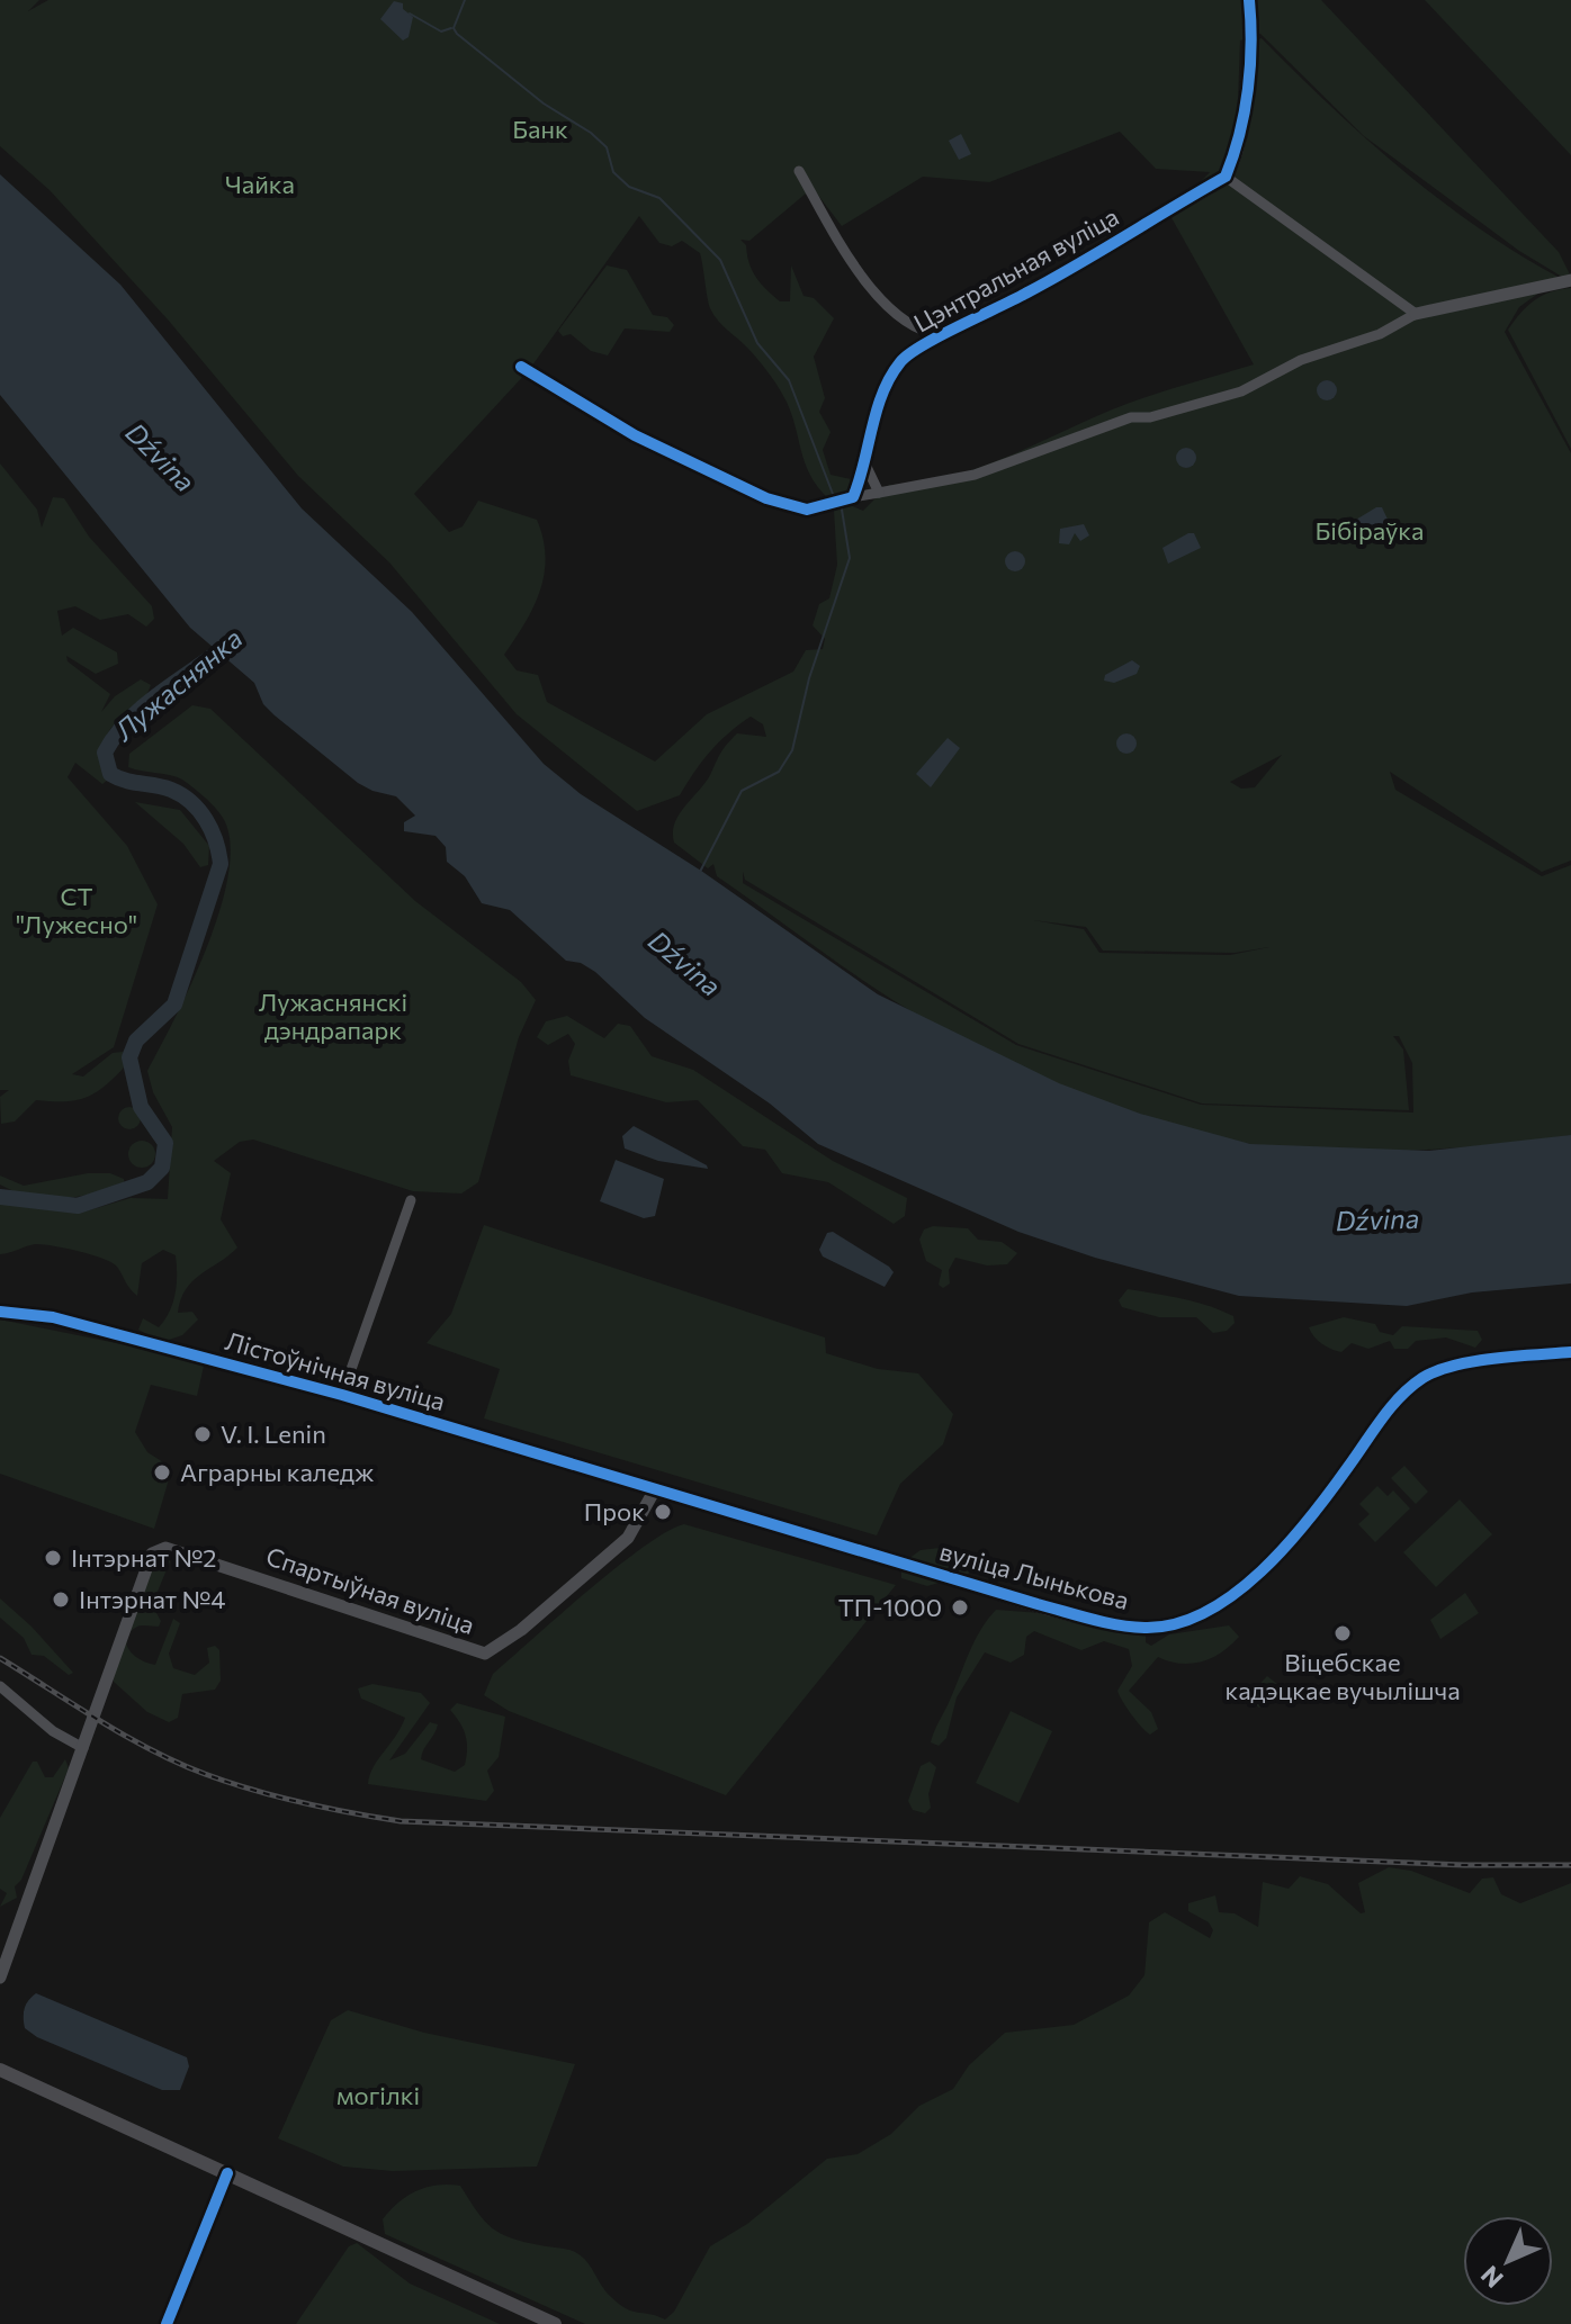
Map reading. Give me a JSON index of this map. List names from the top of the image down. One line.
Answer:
{"streets":{"street":["Цэнтральная вуліца","Лістоўнічная вуліца","вуліца Лынькова","Спартыўная вуліца"]},"crossings":[["Лістоўнічная вуліца","вуліца Лынькова"],["Лістоўнічная вуліца","Спартыўная вуліца"],["вуліца Лынькова","Спартыўная вуліца"]],"water":["Dźvina","Лужаснянка"],"parks":["Банк","Чайка","Бібіраўка","СТ \"Лужесно\"","Лужаснянскі дэндрапарк","могілкі"],"places":["V. I. Lenin","Аграрны каледж","Прок","Інтэрнат №2","Інтэрнат №4","ТП-1000","Віцебскае кадэцкае вучылішча"],"north":"bottom left"}
